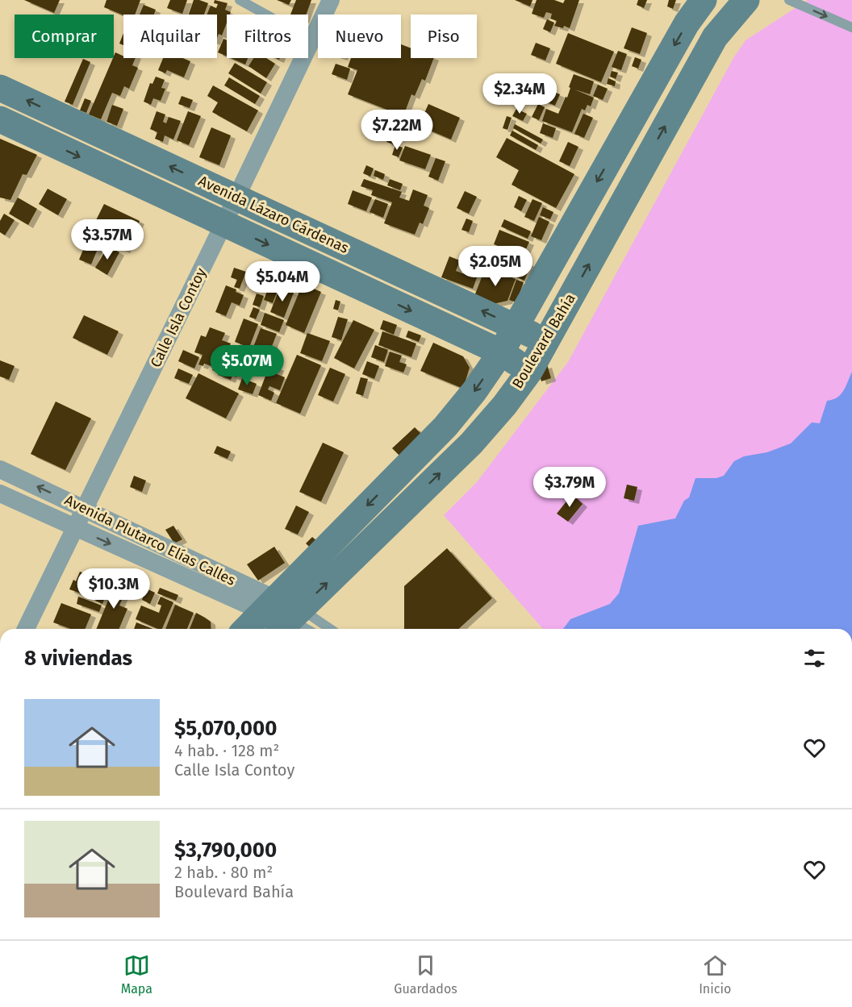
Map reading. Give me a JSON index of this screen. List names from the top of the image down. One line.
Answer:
{"streets":{"main road":["Avenida Lázaro Cárdenas","Boulevard Bahía"],"street":["Calle Isla Contoy","Avenida Plutarco Elías Calles"]},"crossings":[["Avenida Lázaro Cárdenas","Calle Isla Contoy"],["Avenida Lázaro Cárdenas","Boulevard Bahía"],["Calle Isla Contoy","Avenida Plutarco Elías Calles"],["Boulevard Bahía","Avenida Plutarco Elías Calles"]],"page":{"chip":["Comprar","Alquilar","Filtros","Nuevo","Piso"],"price":["$2.34M","$7.22M","$3.57M","$2.05M","$5.04M","$5.07M","$3.79M","$10.3M"],"heading":"8 viviendas","list":[{"name":"$5,070,000","note":"4 hab. · 128 m² · Calle Isla Contoy"},{"name":"$3,790,000","note":"2 hab. · 80 m² · Boulevard Bahía"}],"tabs":["Mapa","Guardados","Inicio"]}}
